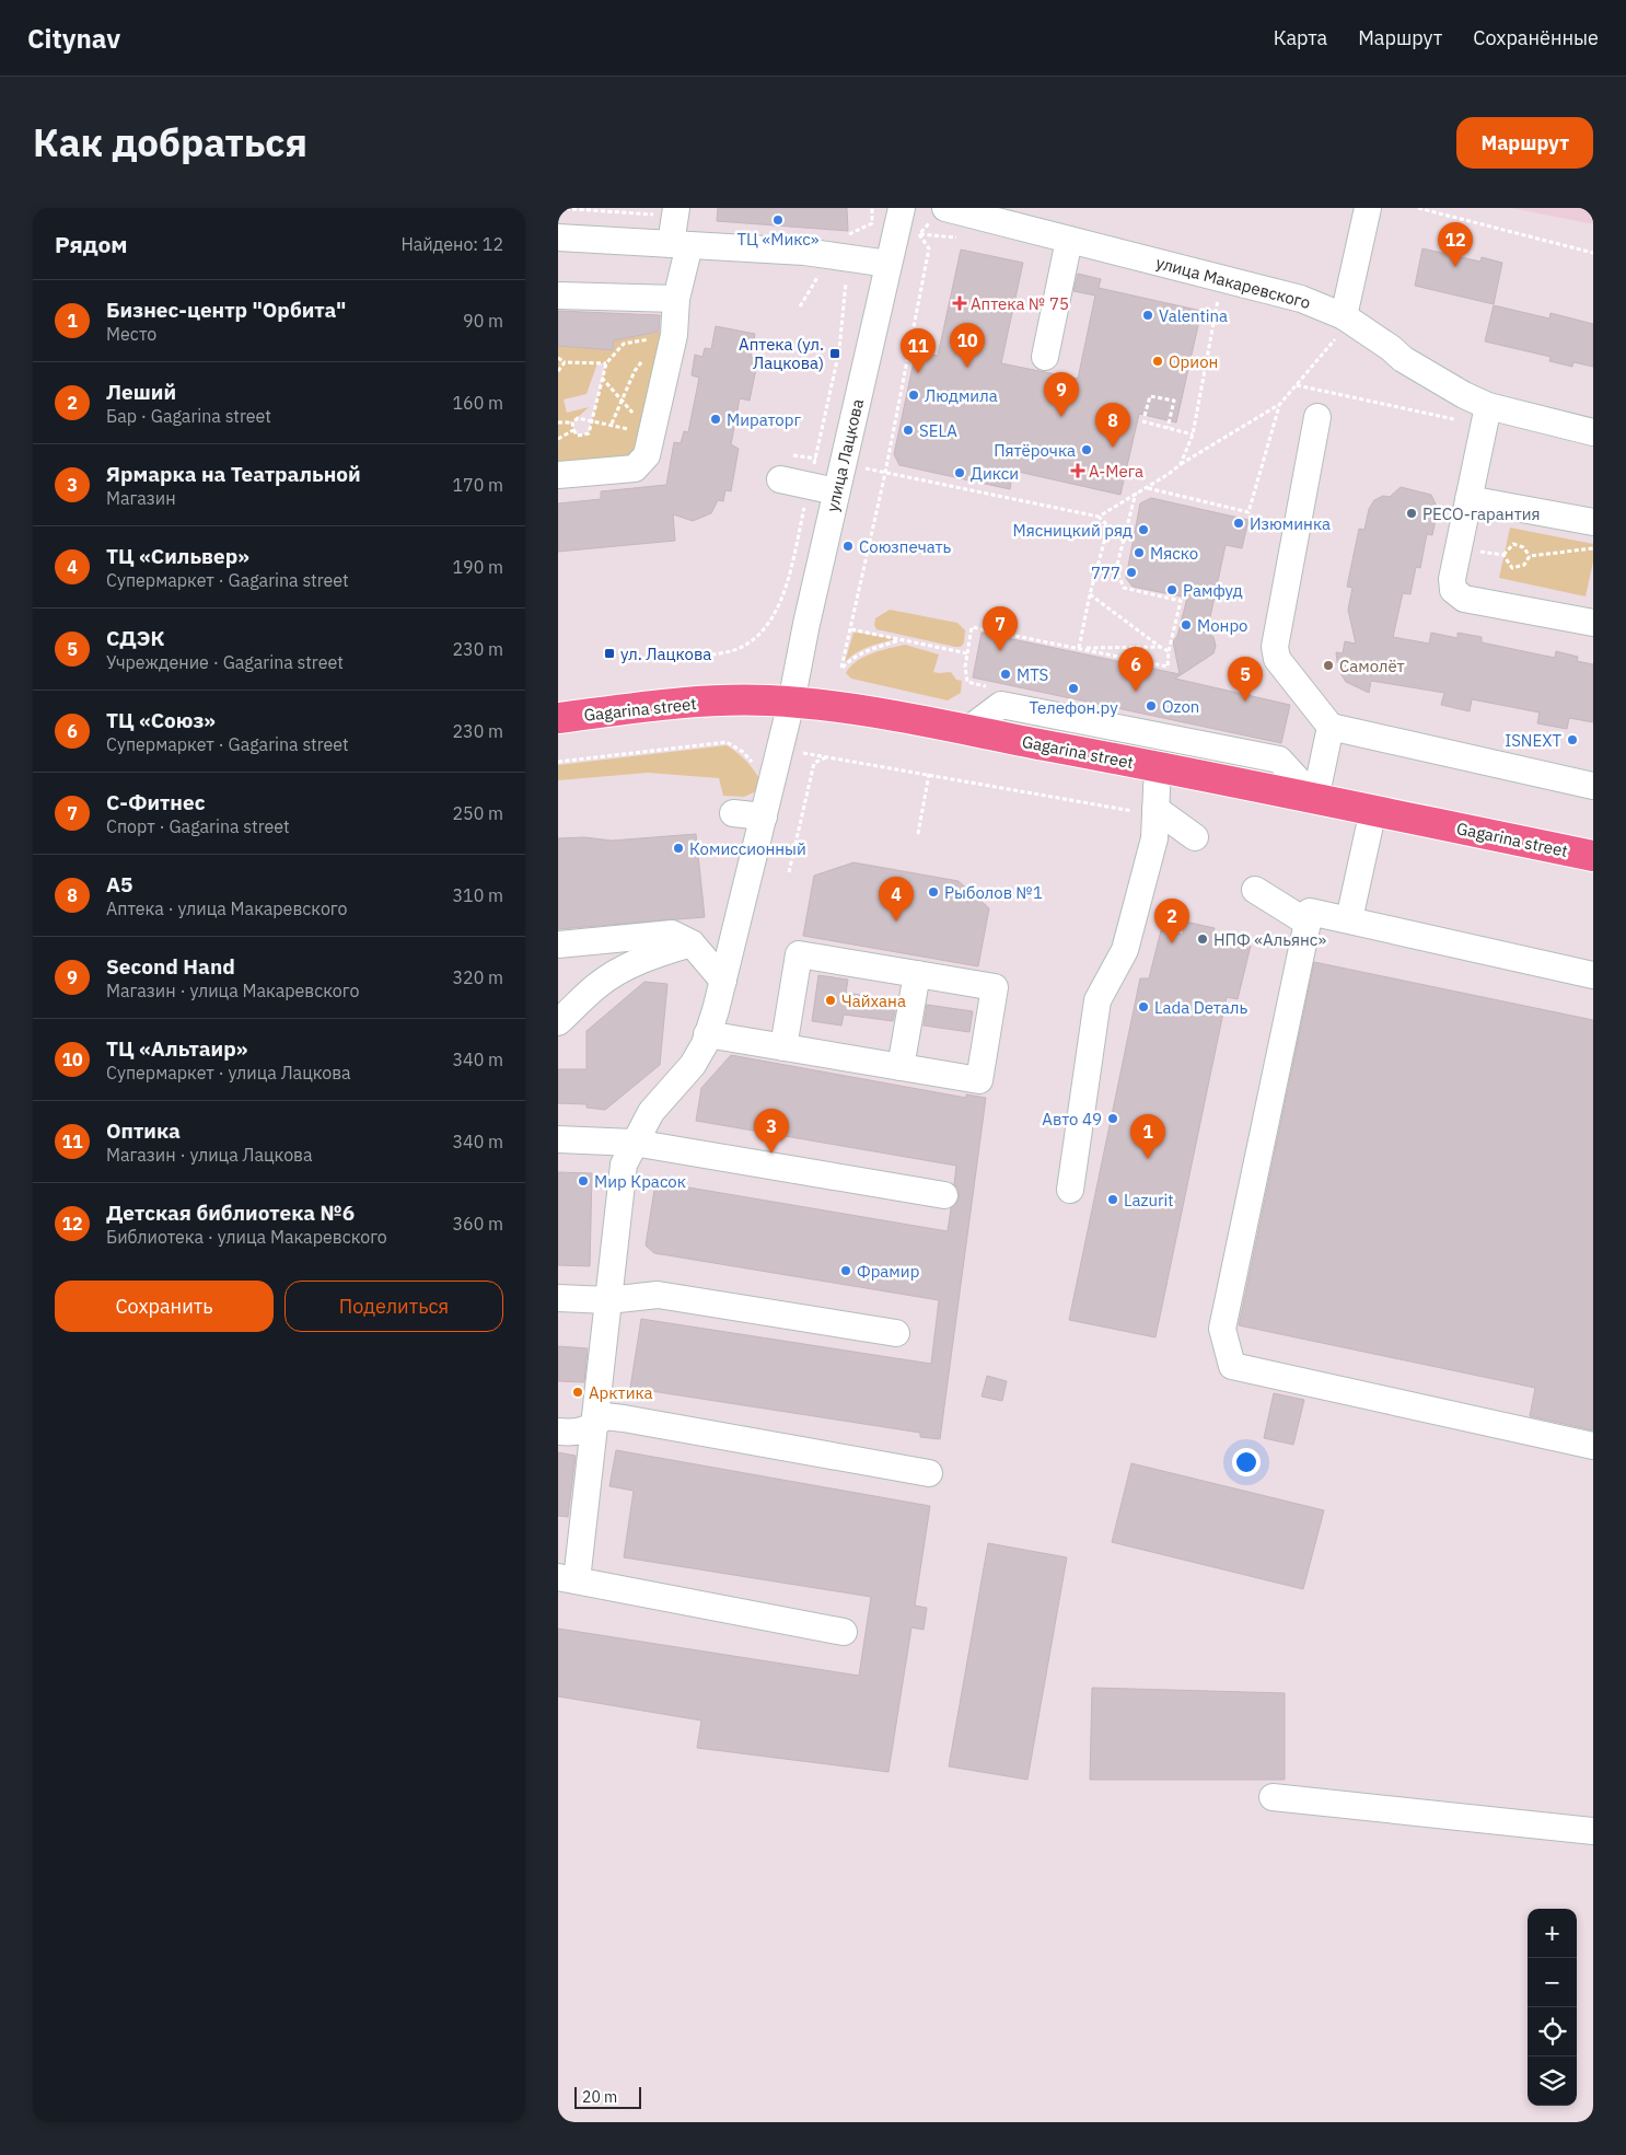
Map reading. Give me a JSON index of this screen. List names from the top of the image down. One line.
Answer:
{"streets":{"main road":["Gagarina street"],"street":["улица Макаревского","улица Лацкова"]},"crossings":[["улица Лацкова","Gagarina street"]],"places":{"other":["ТЦ «Микс»","Valentina","Орион","Людмила","Мираторг","SELA","Пятёрочка","Дикси","РЕСО-гарантия","Изюминка","Мясницкий ряд","Союзпечать","Мяско","777","Рамфуд","Монро","Самолёт","MTS","Телефон.ру","Ozon","ISNEXT","Комиссионный","Рыболов №1","НПФ «Альянс»","Чайхана","Lada Dеталь","Авто 49","Мир Красок","Lazurit","Фрамир","Арктика"],"health":["Аптека № 75","А-Мега"],"transit":["Аптека (ул. Лацкова)","ул. Лацкова"]},"scale_bar":"20 m","page":{"header":"Citynav","nav":["Карта","Маршрут","Сохранённые"],"title":"Как добраться","buttons":["Маршрут",["Сохранить","Поделиться"]],"heading":["Рядом","Найдено: 12"],"pins":["12","10","11","9","8","7","6","5","4","2","3","1"],"list":[{"mark":"1","name":"Бизнес-центр \"Орбита\"","note":"Место","value":"90 m"},{"mark":"2","name":"Леший","note":"Бар · Gagarina street","value":"160 m"},{"mark":"3","name":"Ярмарка на Театральной","note":"Магазин","value":"170 m"},{"mark":"4","name":"ТЦ «Сильвер»","note":"Супермаркет · Gagarina street","value":"190 m"},{"mark":"5","name":"СДЭК","note":"Учреждение · Gagarina street","value":"230 m"},{"mark":"6","name":"ТЦ «Союз»","note":"Супермаркет · Gagarina street","value":"230 m"},{"mark":"7","name":"С-Фитнес","note":"Спорт · Gagarina street","value":"250 m"},{"mark":"8","name":"А5","note":"Аптека · улица Макаревского","value":"310 m"},{"mark":"9","name":"Second Hand","note":"Магазин · улица Макаревского","value":"320 m"},{"mark":"10","name":"ТЦ «Альтаир»","note":"Супермаркет · улица Лацкова","value":"340 m"},{"mark":"11","name":"Оптика","note":"Магазин · улица Лацкова","value":"340 m"},{"mark":"12","name":"Детская библиотека №6","note":"Библиотека · улица Макаревского","value":"360 m"}],"map_buttons":["+","−"],"scale":"20 m"}}
